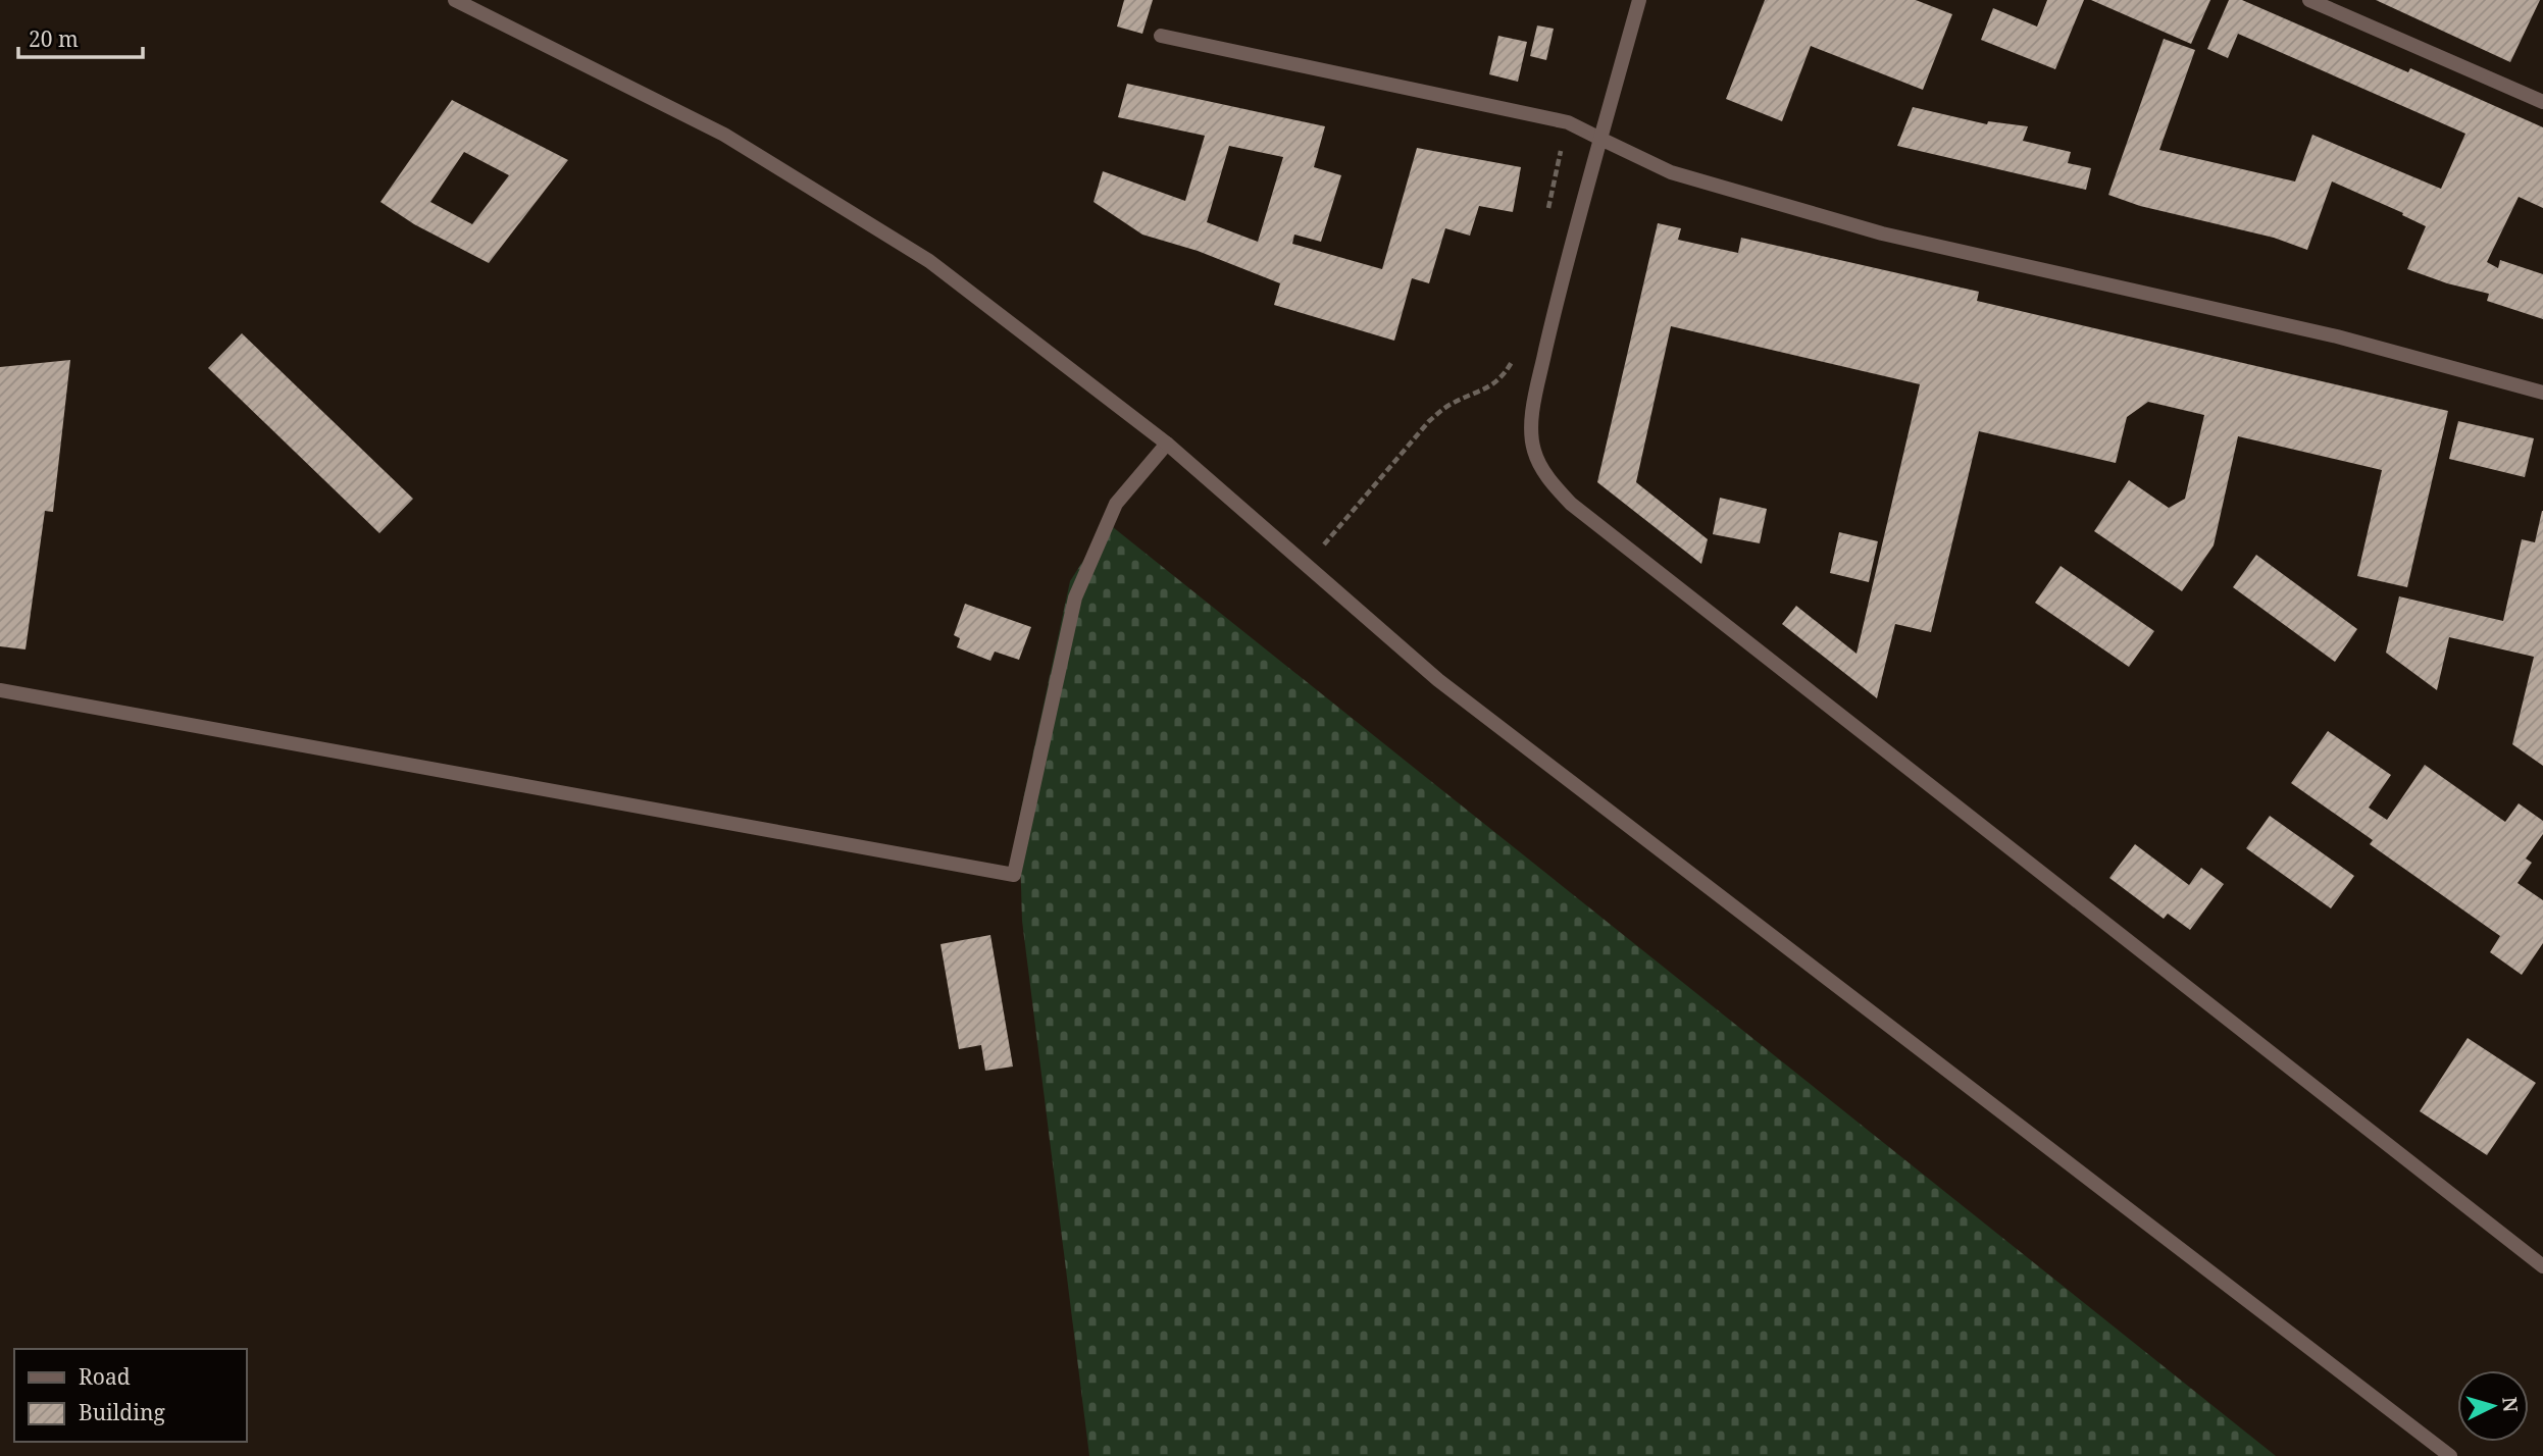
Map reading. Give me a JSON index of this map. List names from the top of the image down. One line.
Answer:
{"legend":["Road","Building"],"scale_bar":"20 m","north":"right"}
